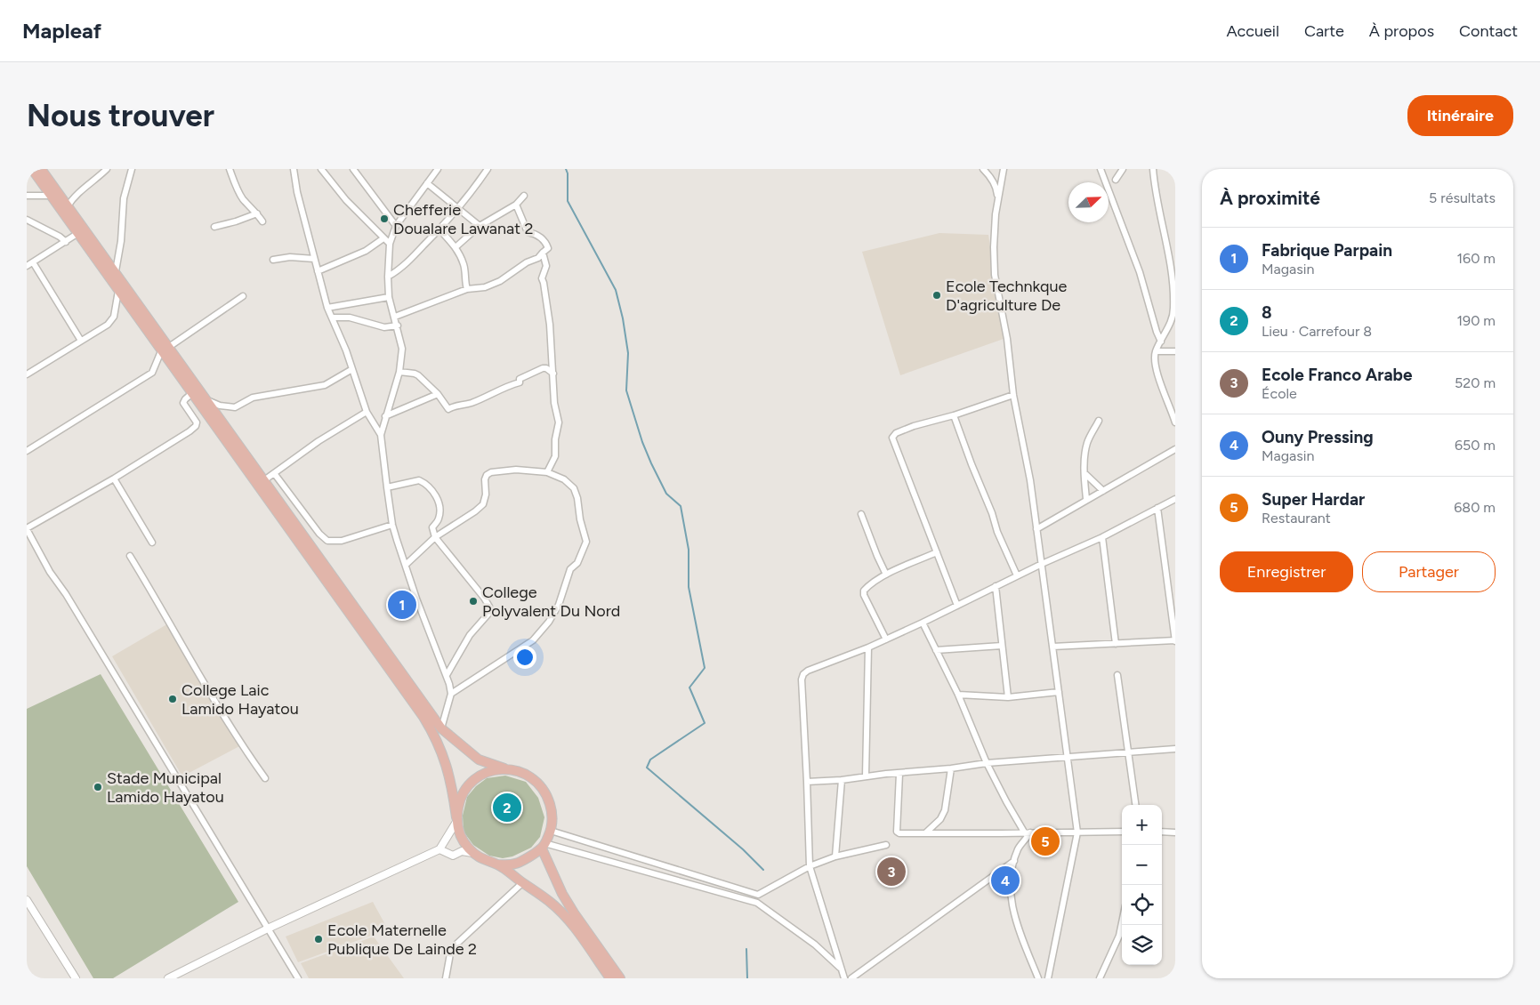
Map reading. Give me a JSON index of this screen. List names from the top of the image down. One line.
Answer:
{"places":["Chefferie Doualare Lawanat 2","Ecole Technkque D'agriculture De","College Polyvalent Du Nord","College Laic Lamido Hayatou","Stade Municipal Lamido Hayatou","Ecole Maternelle Publique De Lainde 2"],"north":"top right","page":{"header":"Mapleaf","nav":["Accueil","Carte","À propos","Contact"],"buttons":["Itinéraire",["Enregistrer","Partager"]],"title":"Nous trouver","heading":["À proximité","5 résultats"],"list":[{"mark":"1","name":"Fabrique Parpain","note":"Magasin","value":"160 m"},{"mark":"2","name":"8","note":"Lieu · Carrefour 8","value":"190 m"},{"mark":"3","name":"Ecole Franco Arabe","note":"École","value":"520 m"},{"mark":"4","name":"Ouny Pressing","note":"Magasin","value":"650 m"},{"mark":"5","name":"Super Hardar","note":"Restaurant","value":"680 m"}],"pins":["1","2","5","3","4"],"map_buttons":["+","−"]}}
